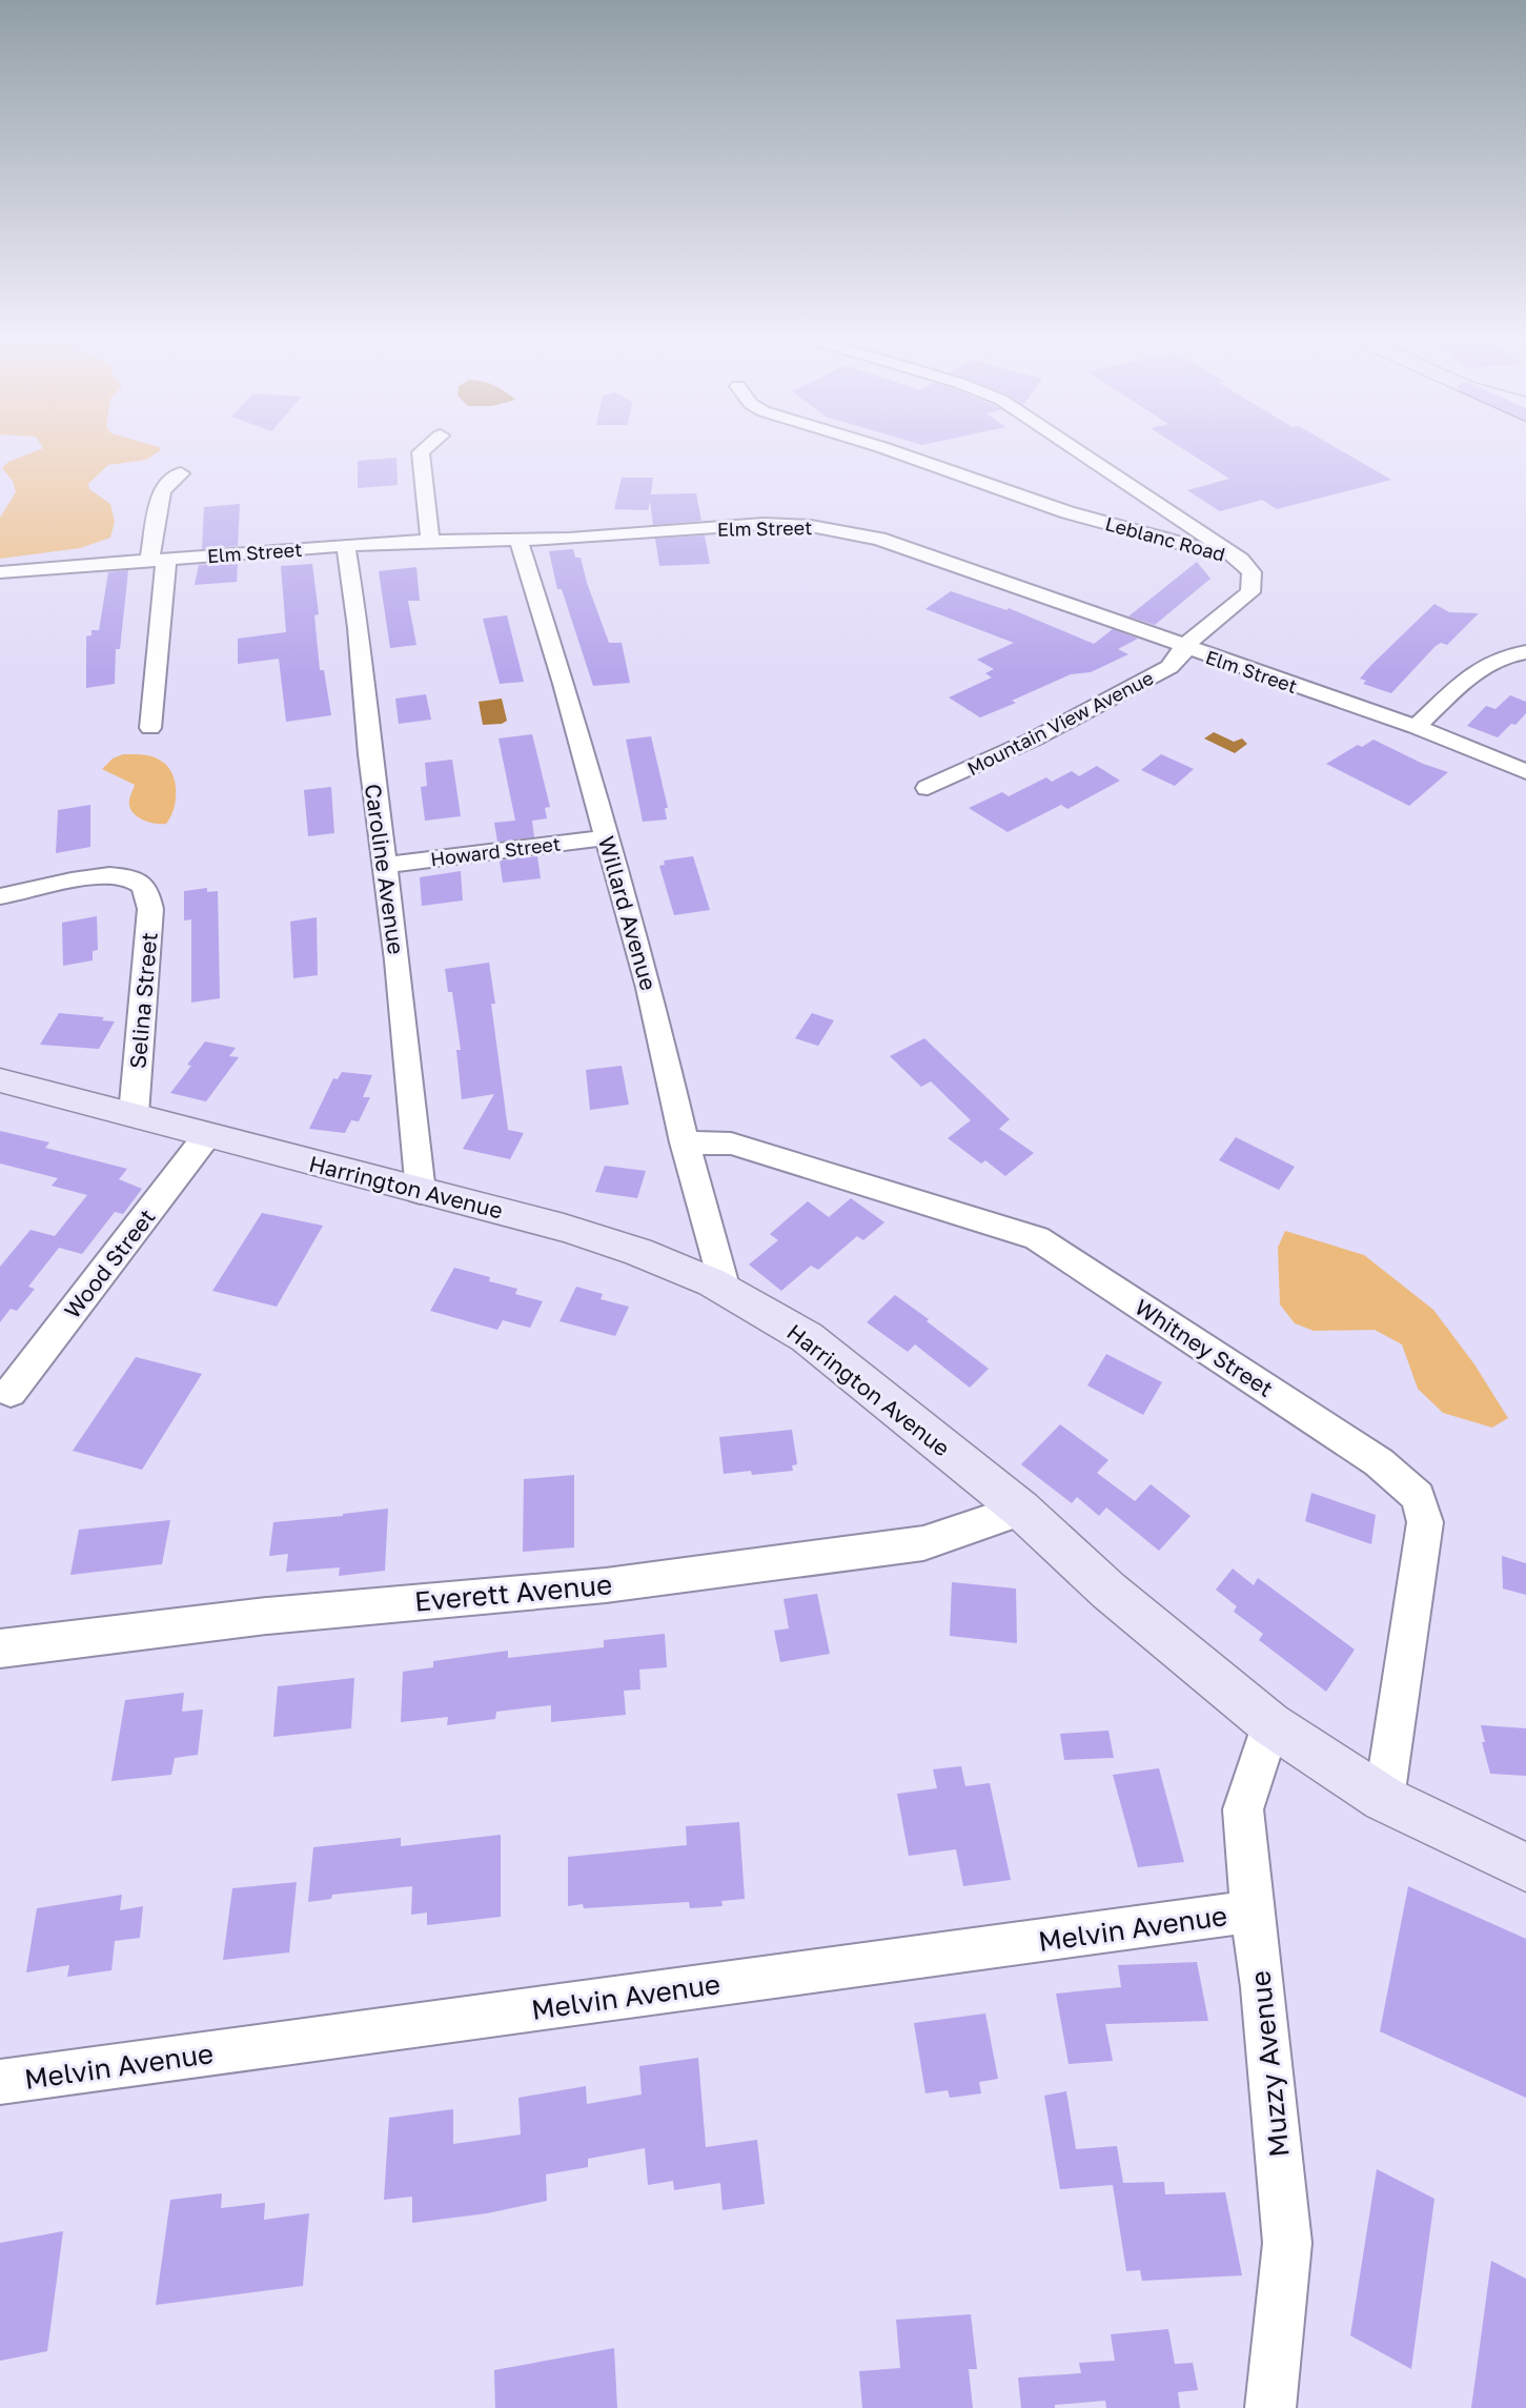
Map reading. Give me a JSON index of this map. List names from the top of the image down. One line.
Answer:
{"streets":{"main road":["Harrington Avenue"],"street":["Elm Street","Leblanc Road","Mountain View Avenue","Howard Street","Caroline Avenue","Willard Avenue","Selina Street","Wood Street","Whitney Street","Everett Avenue","Melvin Avenue","Muzzy Avenue"]},"crossings":[["Elm Street","Mountain View Avenue"],["Elm Street","Caroline Avenue"],["Elm Street","Willard Avenue"],["Leblanc Road","Mountain View Avenue"],["Howard Street","Caroline Avenue"],["Howard Street","Willard Avenue"],["Caroline Avenue","Harrington Avenue"],["Willard Avenue","Harrington Avenue"],["Willard Avenue","Whitney Street"],["Selina Street","Harrington Avenue"],["Harrington Avenue","Wood Street"],["Harrington Avenue","Whitney Street"],["Harrington Avenue","Everett Avenue"],["Harrington Avenue","Muzzy Avenue"],["Melvin Avenue","Muzzy Avenue"]]}
